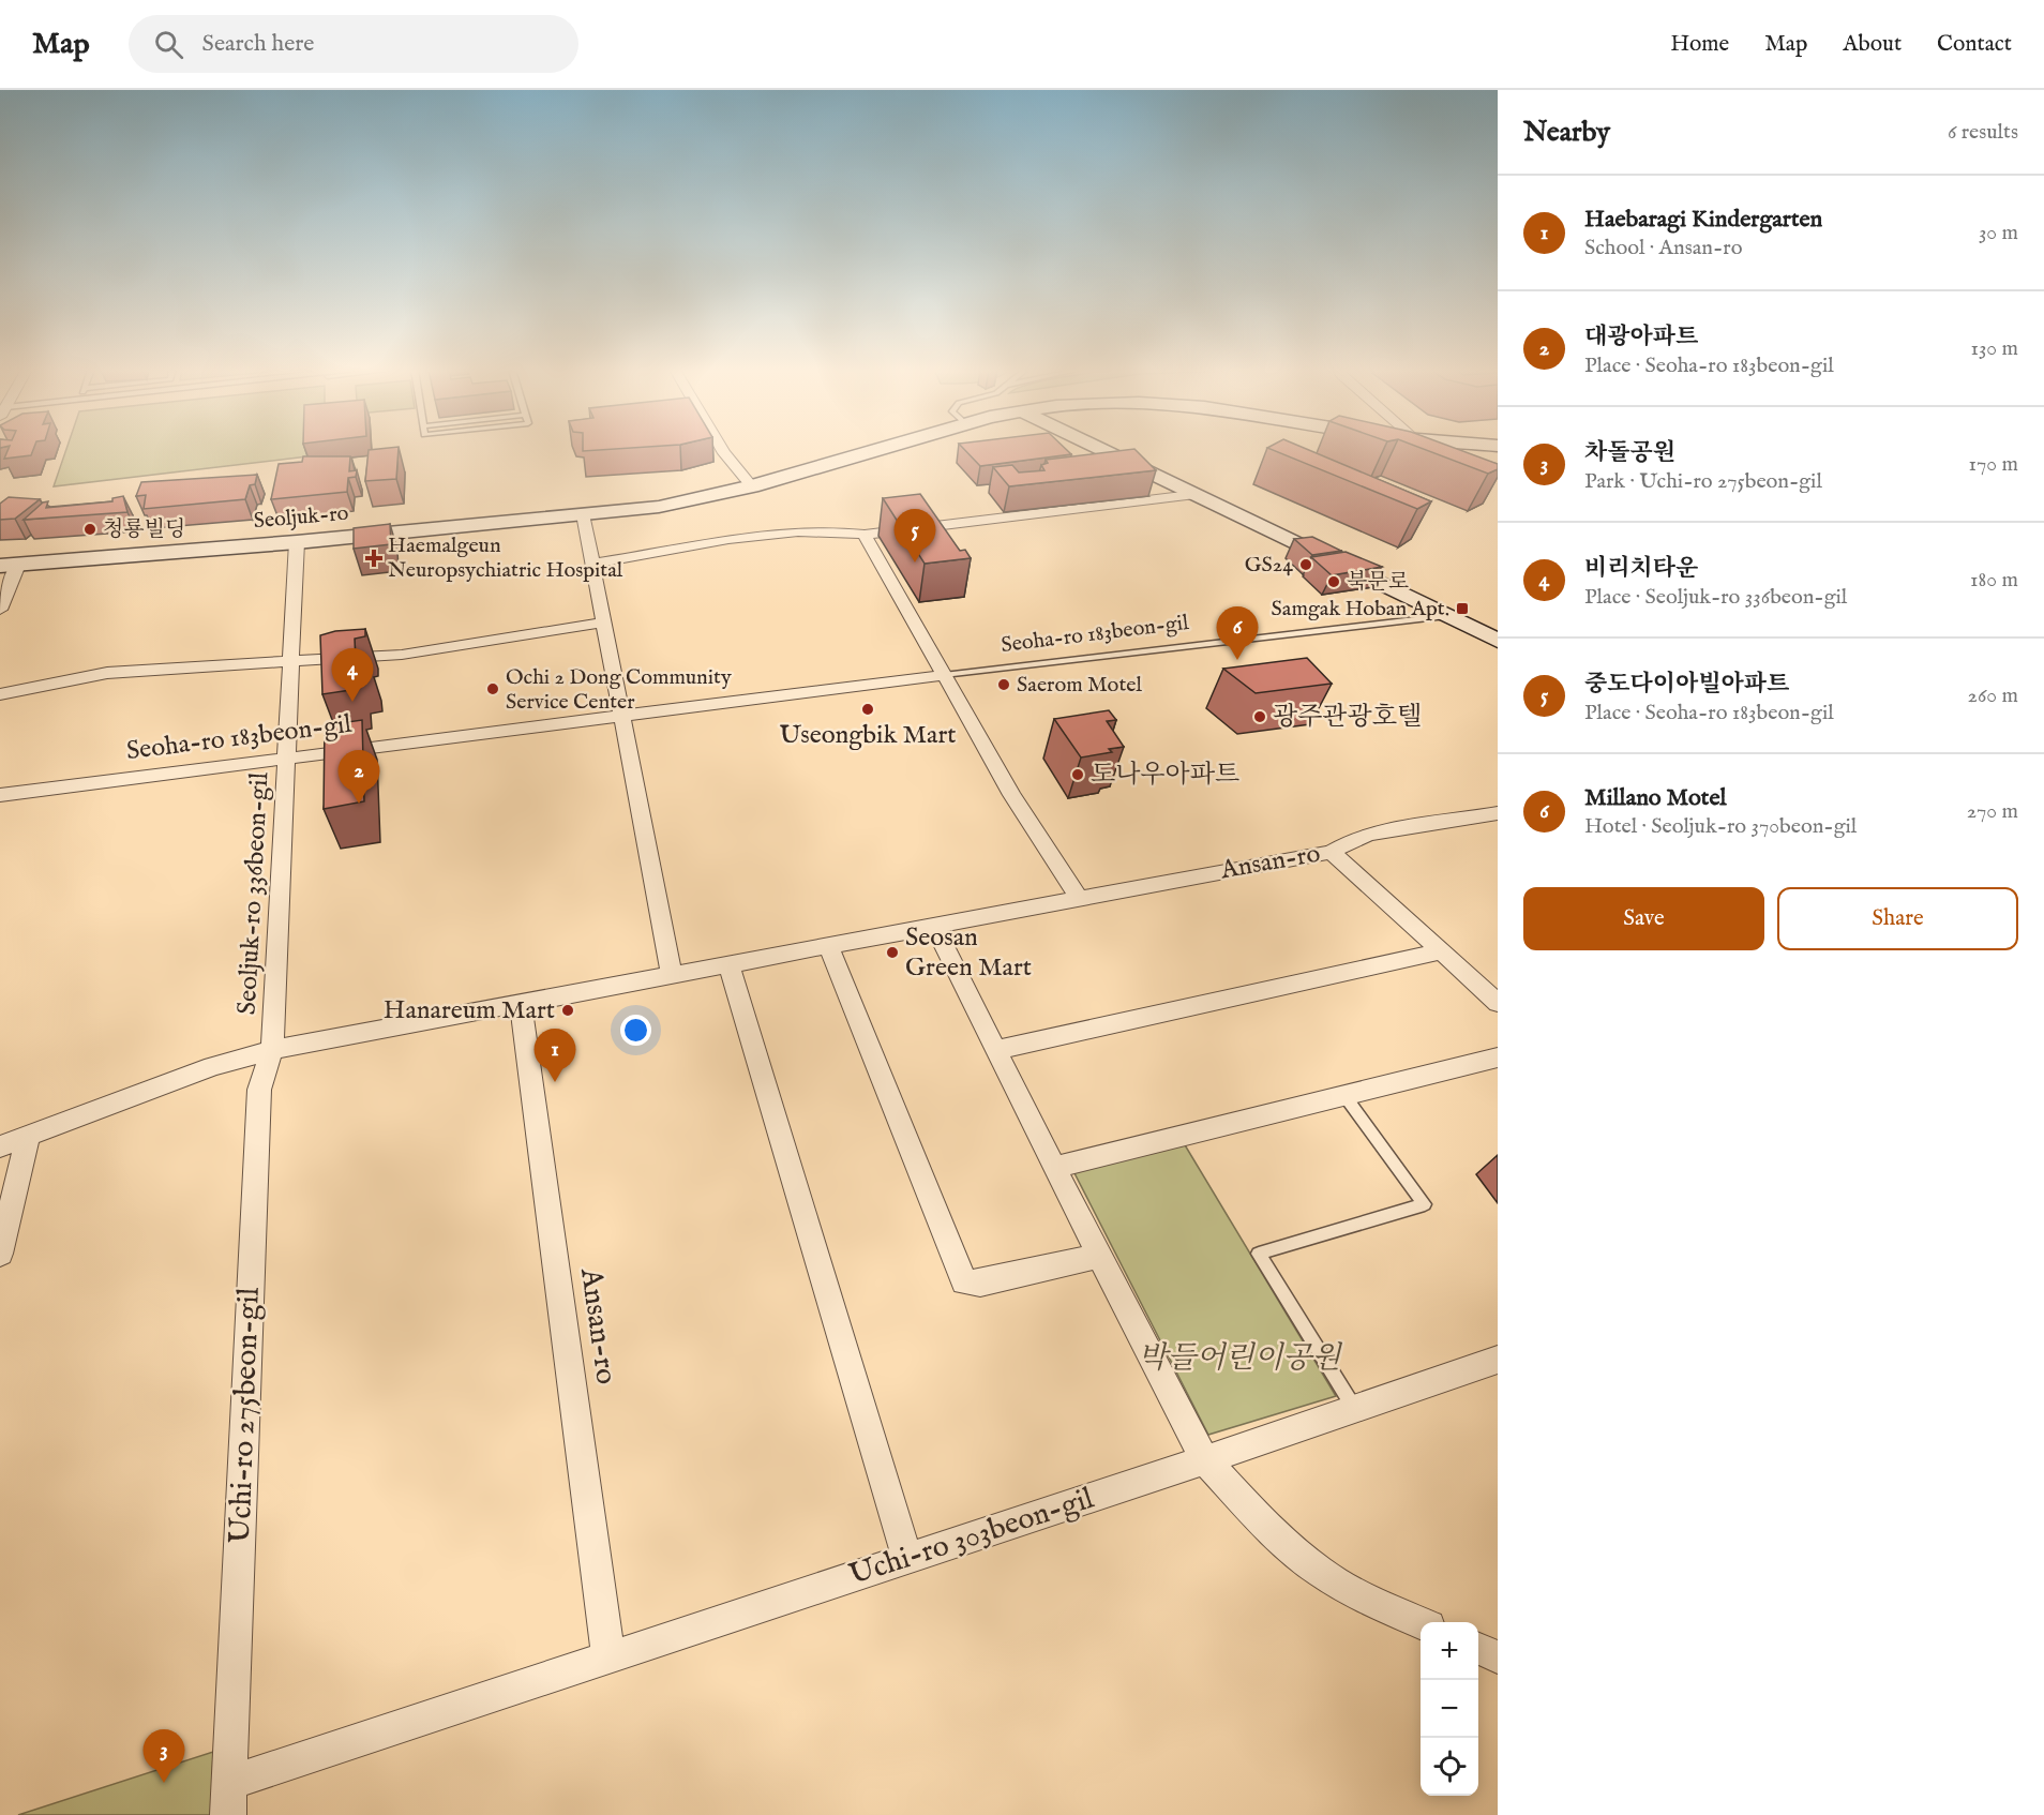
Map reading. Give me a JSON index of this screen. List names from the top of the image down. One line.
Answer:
{"streets":{"main road":["Seoljuk-ro"],"street":["Seoha-ro 183beon-gil","Ansan-ro","Seoljuk-ro 336beon-gil","Uchi-ro 275beon-gil","Uchi-ro 303beon-gil"]},"crossings":[["Seoljuk-ro","Seoljuk-ro 336beon-gil"],["Seoha-ro 183beon-gil","Seoljuk-ro 336beon-gil"],["Ansan-ro","Seoljuk-ro 336beon-gil"],["Ansan-ro","Uchi-ro 275beon-gil"],["Seoljuk-ro 336beon-gil","Uchi-ro 275beon-gil"],["Uchi-ro 275beon-gil","Uchi-ro 303beon-gil"]],"parks":["박들어린이공원"],"places":{"other":["청룡빌딩","GS24","북문로","Saerom Motel","Ochi 2 Dong Community Service Center","Useongbik Mart","광주관광호텔","도나우아파트","Seosan Green Mart","Hanareum Mart"],"health":["Haemalgeun Neuropsychiatric Hospital"],"transit":["Samgak Hoban Apt."]},"page":{"header":"Map","search":"Search here","nav":["Home","Map","About","Contact"],"heading":["Nearby","6 results"],"list":[{"mark":"1","name":"Haebaragi Kindergarten","note":"School · Ansan-ro","value":"30 m"},{"mark":"2","name":"대광아파트","note":"Place · Seoha-ro 183beon-gil","value":"130 m"},{"mark":"3","name":"차돌공원","note":"Park · Uchi-ro 275beon-gil","value":"170 m"},{"mark":"4","name":"비리치타운","note":"Place · Seoljuk-ro 336beon-gil","value":"180 m"},{"mark":"5","name":"중도다이아빌아파트","note":"Place · Seoha-ro 183beon-gil","value":"260 m"},{"mark":"6","name":"Millano Motel","note":"Hotel · Seoljuk-ro 370beon-gil","value":"270 m"}],"pins":["5","6","4","2","1","3"],"buttons":["Save","Share"],"map_buttons":["+","−"]}}
